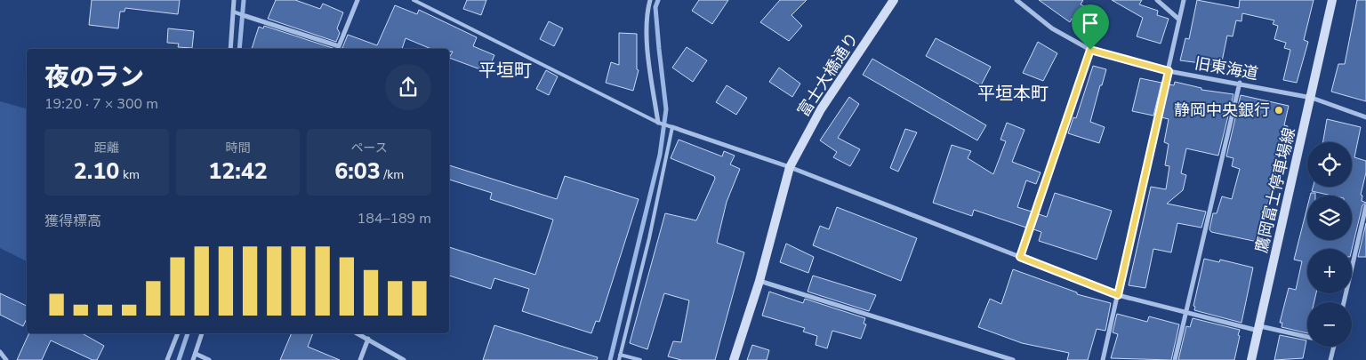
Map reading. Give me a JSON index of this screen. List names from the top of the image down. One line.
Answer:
{"streets":{"street":["旧東海道","富士大橋通り","鷹岡富士停車場線"]},"crossings":[["旧東海道","鷹岡富士停車場線"]],"districts":["平垣町","平垣本町"],"places":["静岡中央銀行"],"page":{"heading":["夜のラン","19:20 · 7 × 300 m"],"stats":[["距離","2.10 km"],["時間","12:42"],["ペース","6:03 /km"]],"map_buttons":["+","−"],"chart":["獲得標高","184–189 m"]}}
